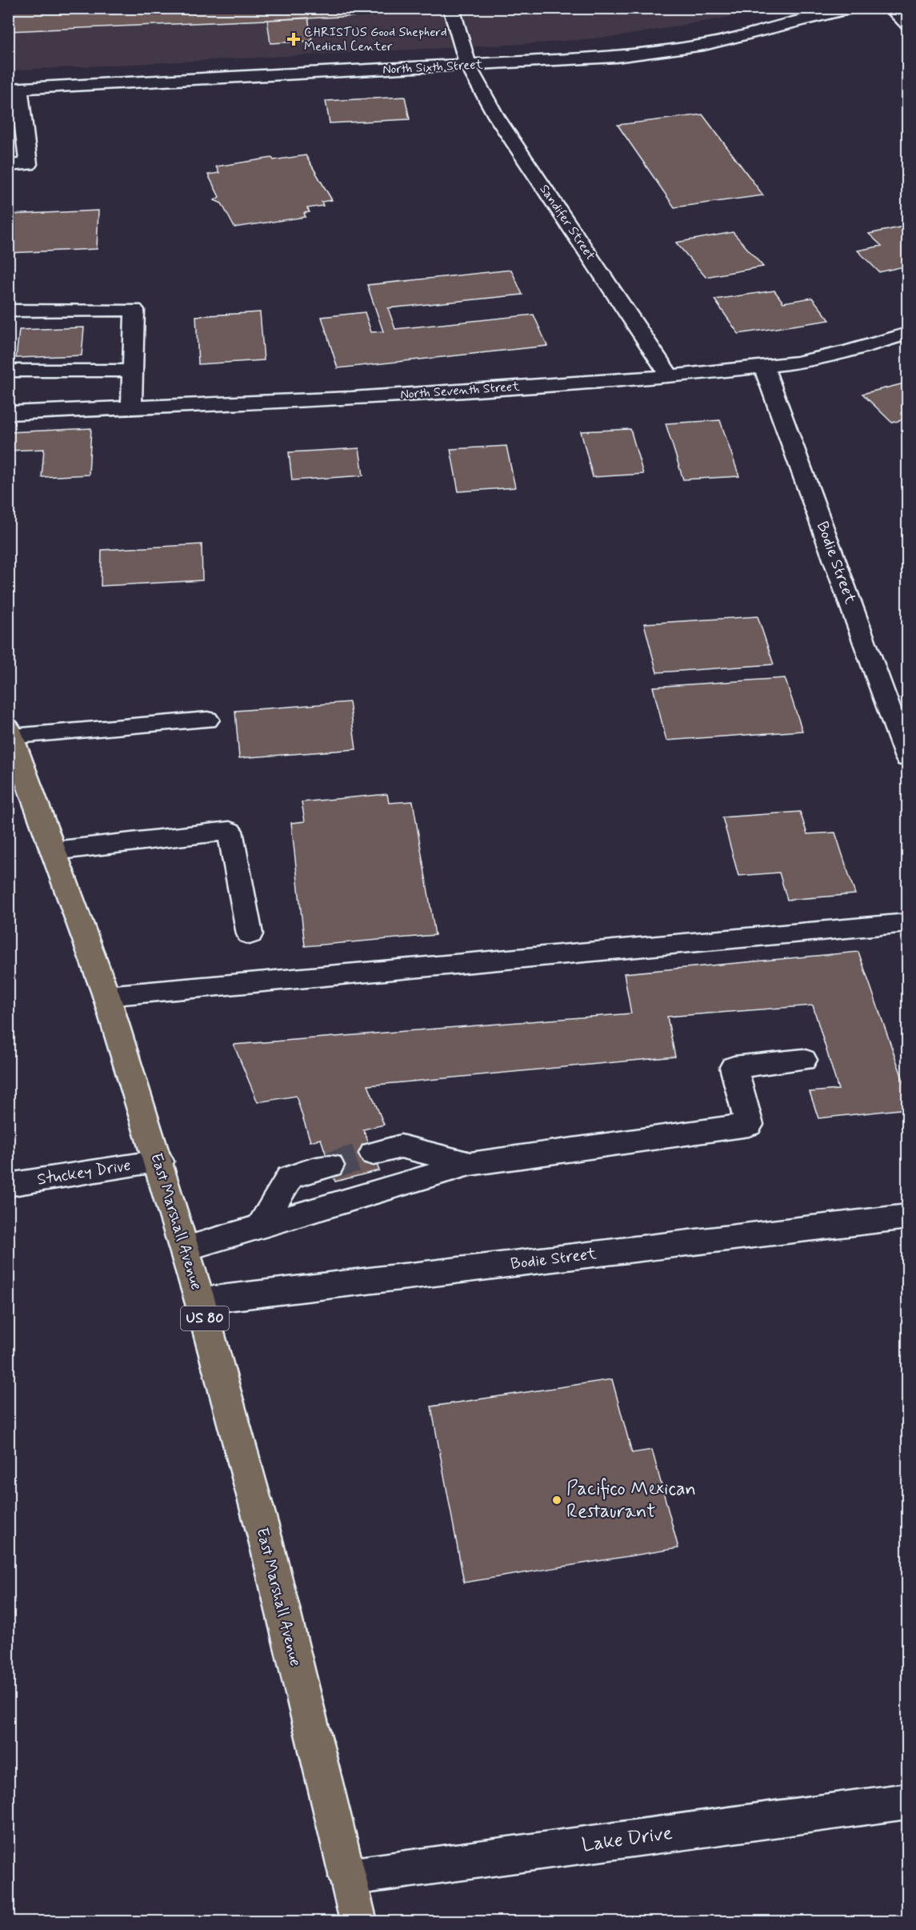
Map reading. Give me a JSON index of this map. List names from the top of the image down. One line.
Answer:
{"streets":{"main road":["East Marshall Avenue","US 80"],"street":["North Sixth Street","Sandifer Street","North Seventh Street","Bodie Street","Stuckey Drive","Lake Drive"]},"crossings":[["North Sixth Street","Sandifer Street"],["Sandifer Street","North Seventh Street"],["North Seventh Street","Bodie Street"],["Bodie Street","East Marshall Avenue"],["Stuckey Drive","East Marshall Avenue"],["East Marshall Avenue","Lake Drive"]],"places":{"health":["CHRISTUS Good Shepherd Medical Center"],"other":["Pacifico Mexican Restaurant"]}}
